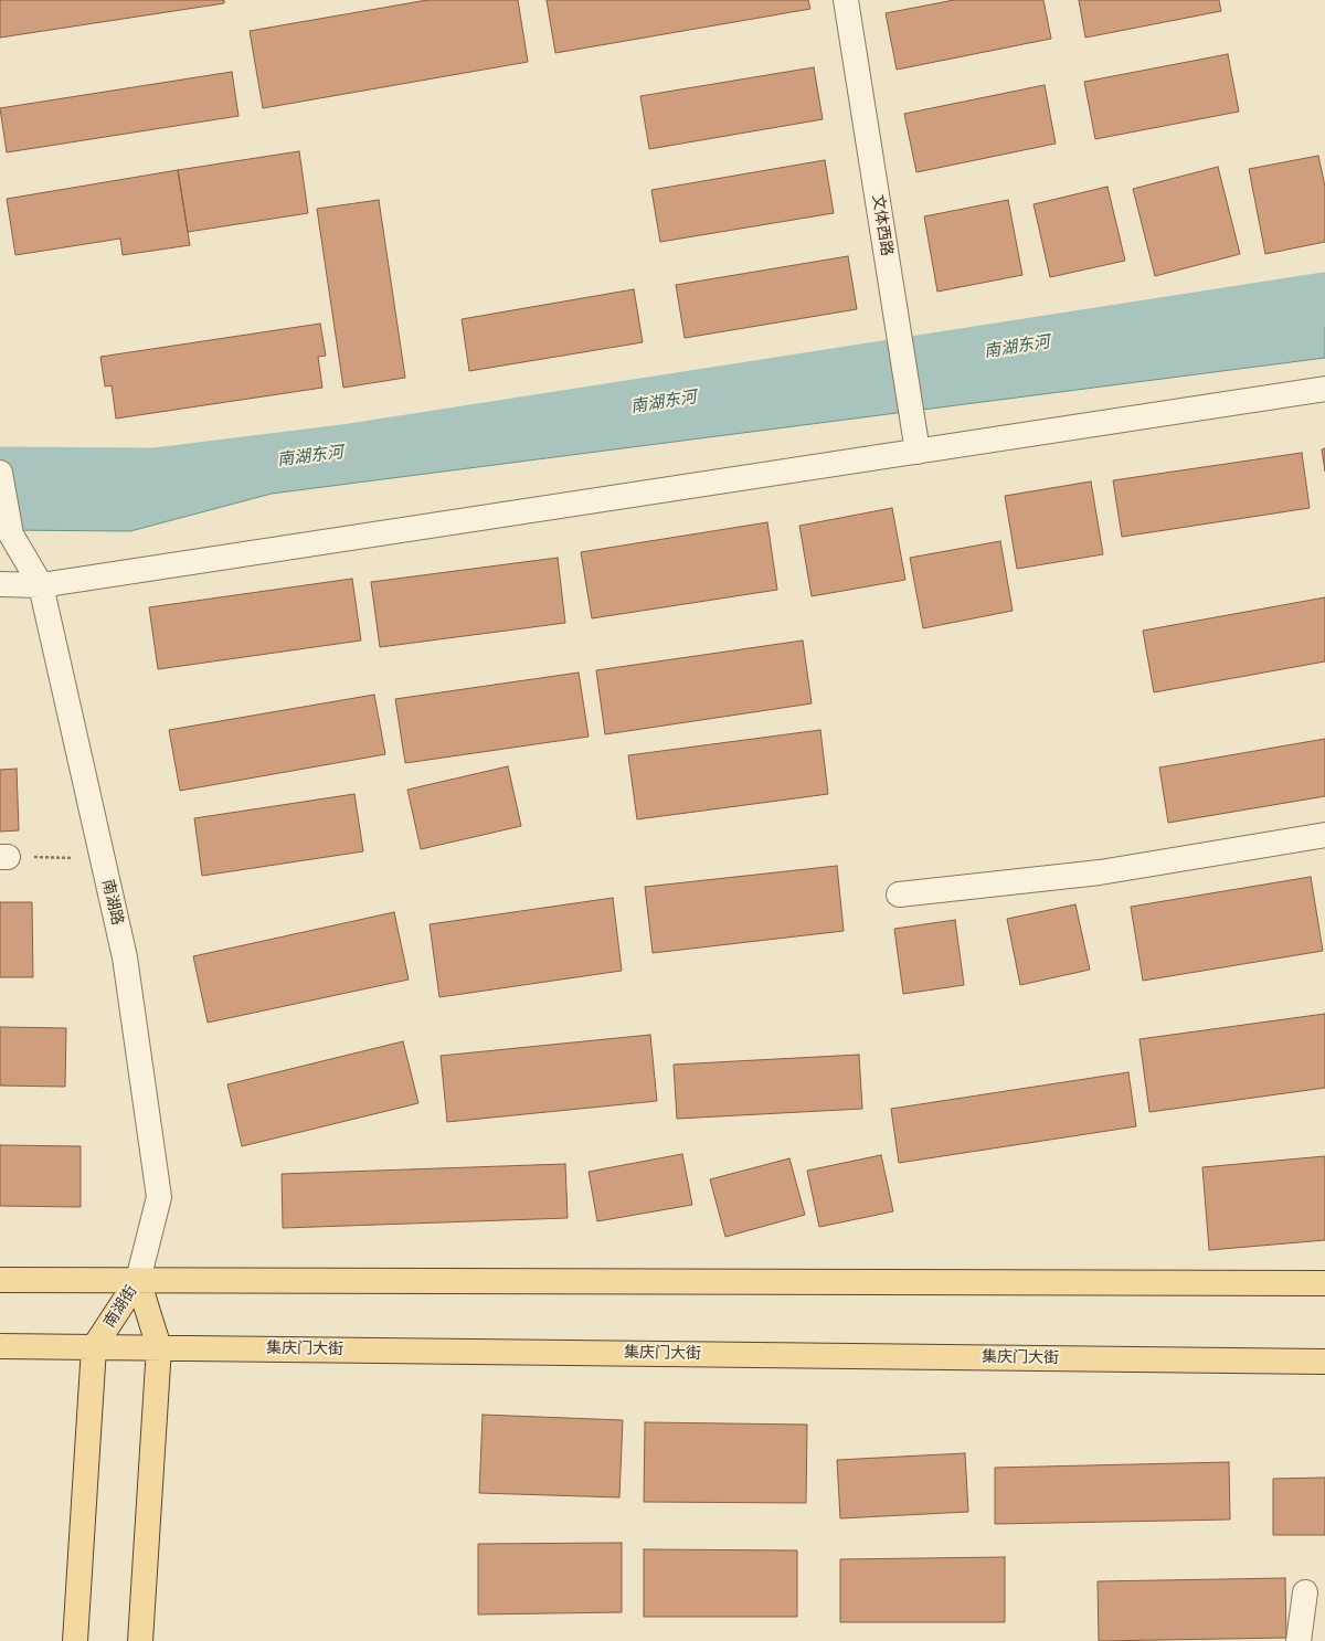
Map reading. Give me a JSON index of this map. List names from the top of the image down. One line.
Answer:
{"streets":{"main road":["南湖街","集庆门大街"],"street":["文体西路","南湖路"]},"crossings":[["南湖路","南湖街"],["南湖街","集庆门大街"]],"water":["南湖东河"]}
